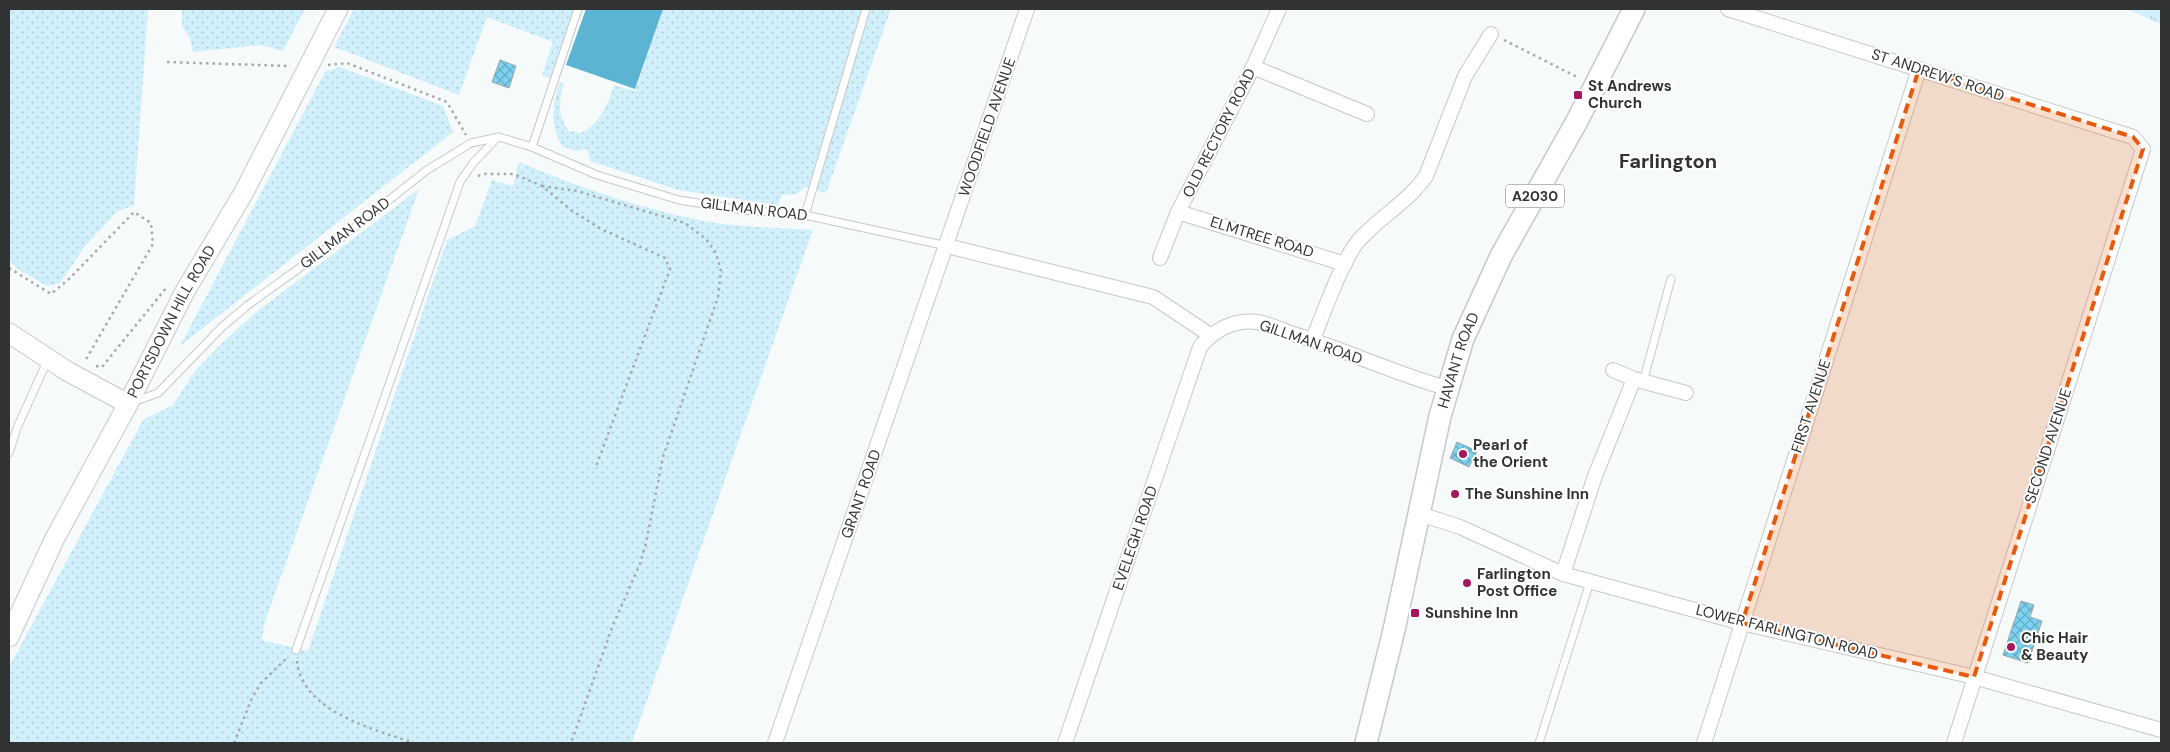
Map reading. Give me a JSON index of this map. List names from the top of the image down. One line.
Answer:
{"streets":{"main road":["A2030","PORTSDOWN HILL ROAD","HAVANT ROAD"],"street":["ST ANDREW'S ROAD","WOODFIELD AVENUE","OLD RECTORY ROAD","GILLMAN ROAD","ELMTREE ROAD","FIRST AVENUE","SECOND AVENUE","GRANT ROAD","EVELEGH ROAD","LOWER FARLINGTON ROAD"]},"crossings":[["ST ANDREW'S ROAD","FIRST AVENUE"],["ST ANDREW'S ROAD","SECOND AVENUE"],["WOODFIELD AVENUE","GILLMAN ROAD"],["WOODFIELD AVENUE","GRANT ROAD"],["OLD RECTORY ROAD","ELMTREE ROAD"],["GILLMAN ROAD","PORTSDOWN HILL ROAD"],["GILLMAN ROAD","HAVANT ROAD"],["GILLMAN ROAD","GRANT ROAD"],["GILLMAN ROAD","EVELEGH ROAD"],["HAVANT ROAD","LOWER FARLINGTON ROAD"],["FIRST AVENUE","LOWER FARLINGTON ROAD"],["SECOND AVENUE","LOWER FARLINGTON ROAD"]],"districts":["Farlington"],"places":{"transit":["St Andrews Church","Sunshine Inn"],"other":["Pearl of the Orient","The Sunshine Inn","Farlington Post Office","Chic Hair & Beauty"]}}
